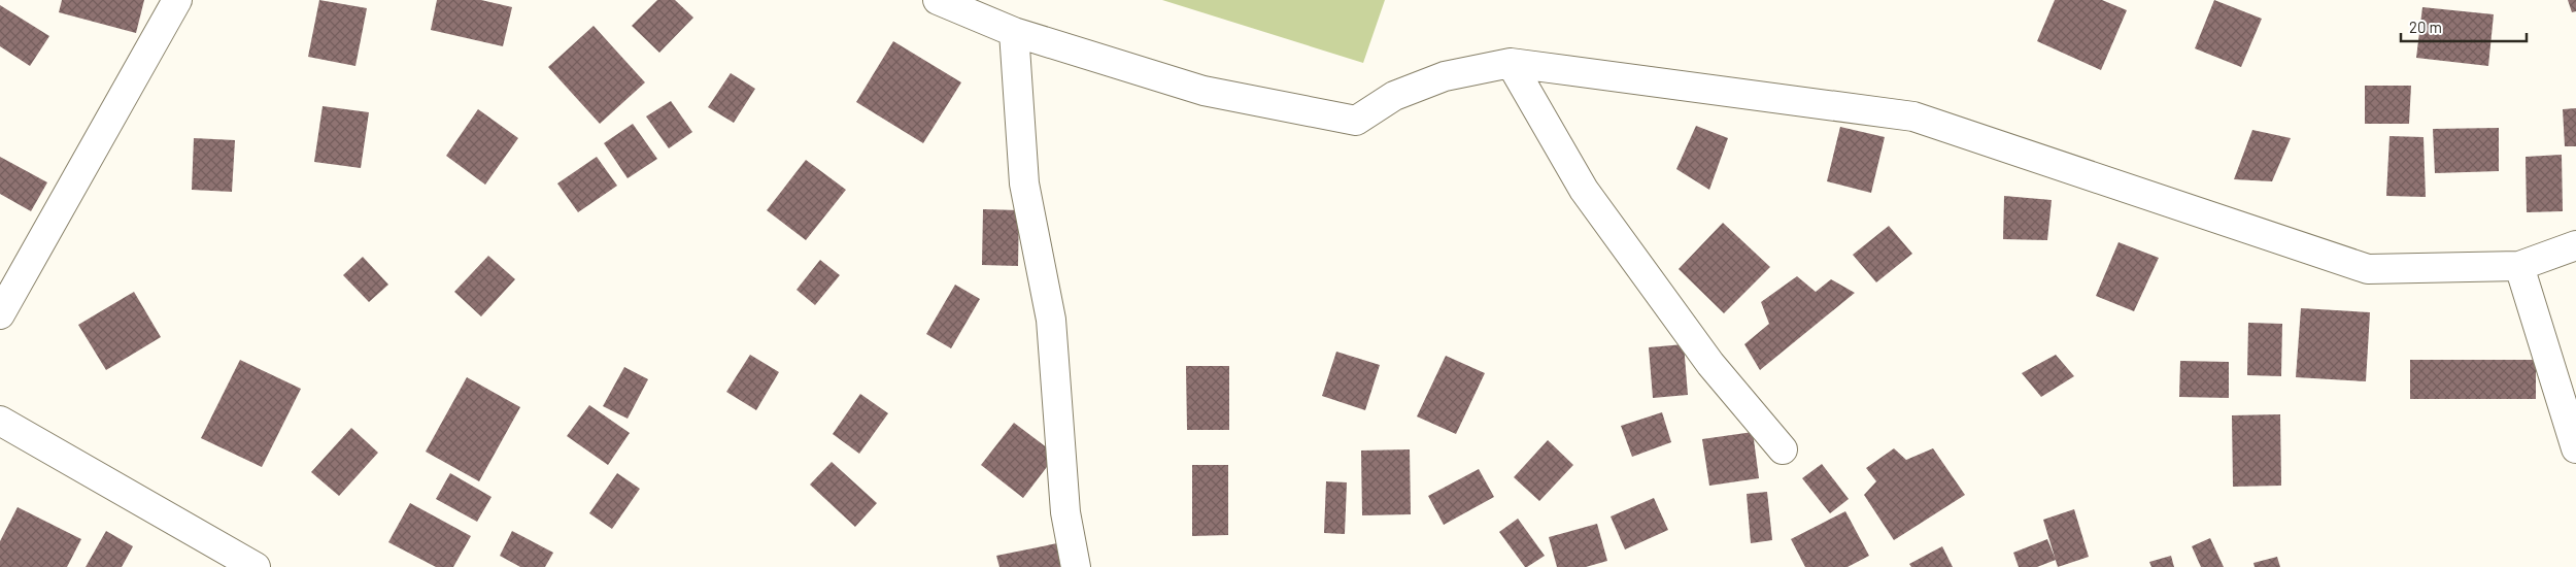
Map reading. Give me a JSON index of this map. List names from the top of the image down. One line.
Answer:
{"scale_bar":"20 m"}
